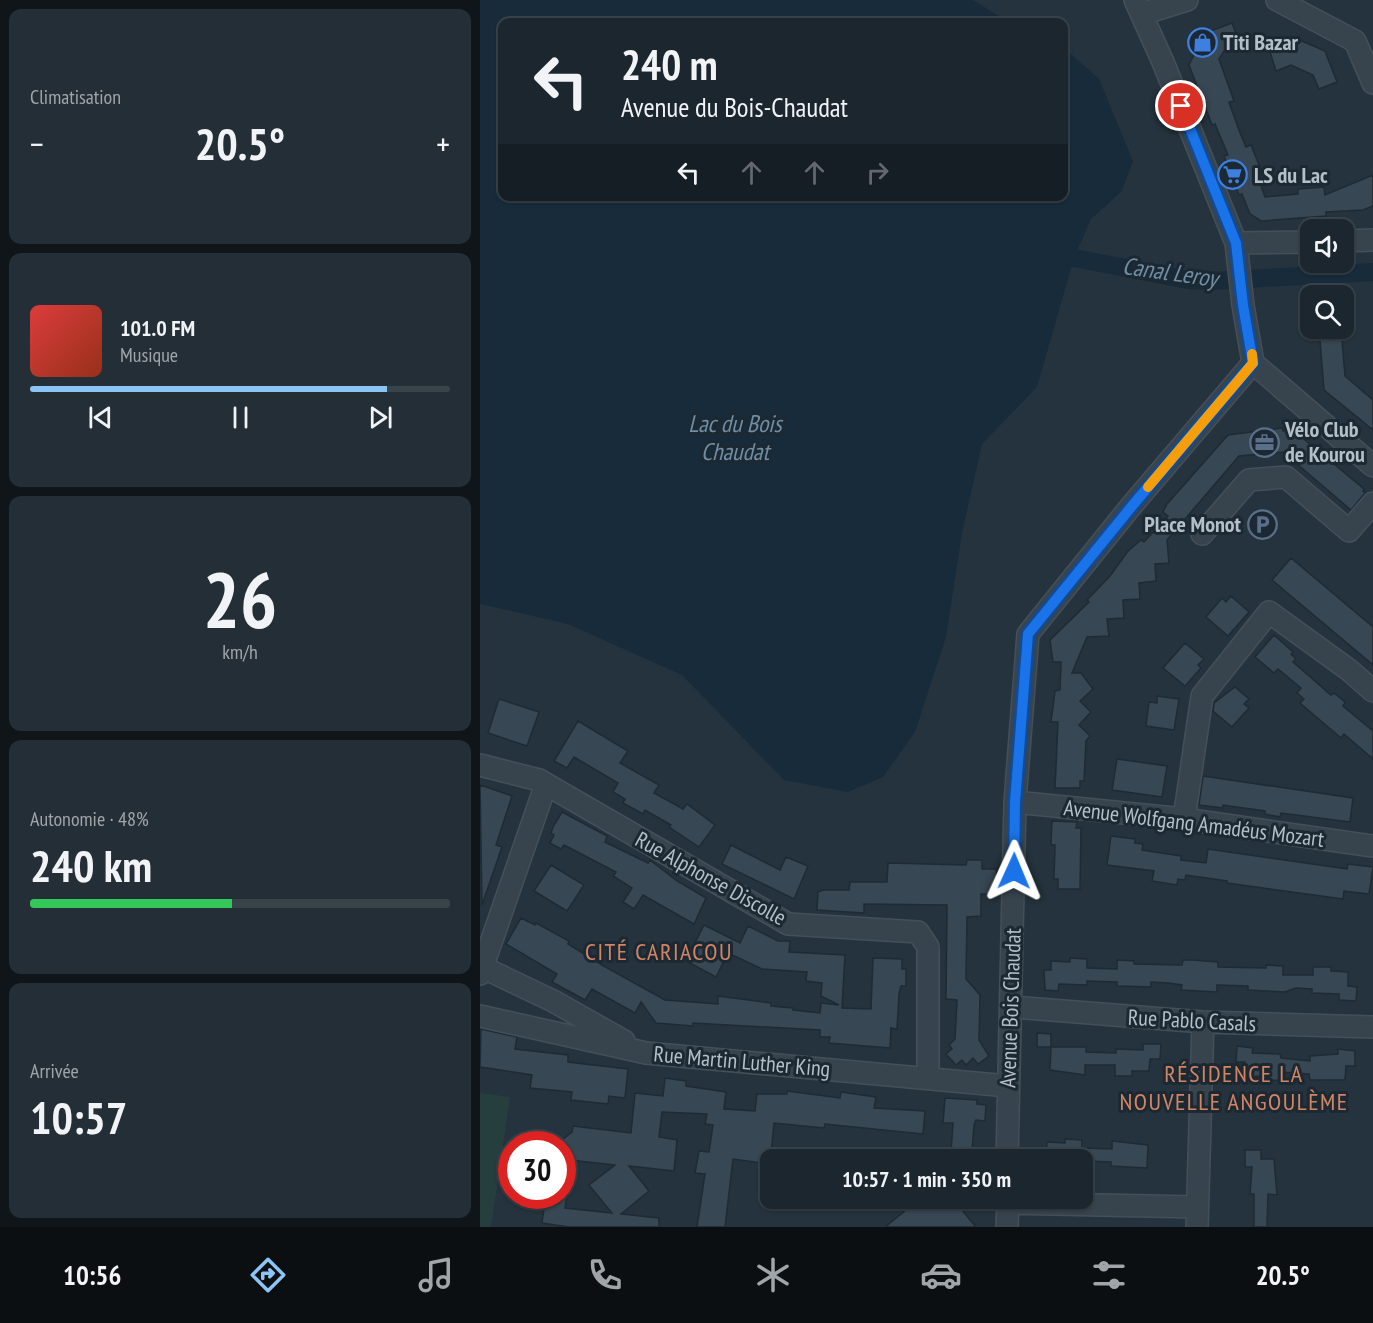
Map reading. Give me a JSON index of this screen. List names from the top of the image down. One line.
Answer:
{"streets":{"street":["Avenue Wolfgang Amadéus Mozart","Rue Alphonse Discolle","Avenue Bois Chaudat","Rue Pablo Casals","Rue Martin Luther King"]},"crossings":[["Avenue Wolfgang Amadéus Mozart","Avenue Bois Chaudat"],["Rue Alphonse Discolle","Rue Martin Luther King"],["Avenue Bois Chaudat","Rue Pablo Casals"],["Avenue Bois Chaudat","Rue Martin Luther King"]],"districts":["CITÉ CARIACOU","RÉSIDENCE LA NOUVELLE ANGOULÈME"],"water":["Canal Leroy","Lac du Bois Chaudat"],"places":{"shop":["Titi Bazar"],"supermarket":["LS du Lac"],"office":["Vélo Club de Kourou"],"parking":["Place Monot"]},"page":{"tile":["Climatisation",["26","km/h"],["Autonomie · 48%","240 km"],["Arrivée","10:57"]],"turn":["240 m","Avenue du Bois-Chaudat"],"heat":["−","20.5°","+"],"song":["101.0 FM","Musique"],"limit":"30","trip":"10:57 · 1 min · 350 m","tabs":["10:56","20.5°"]}}
